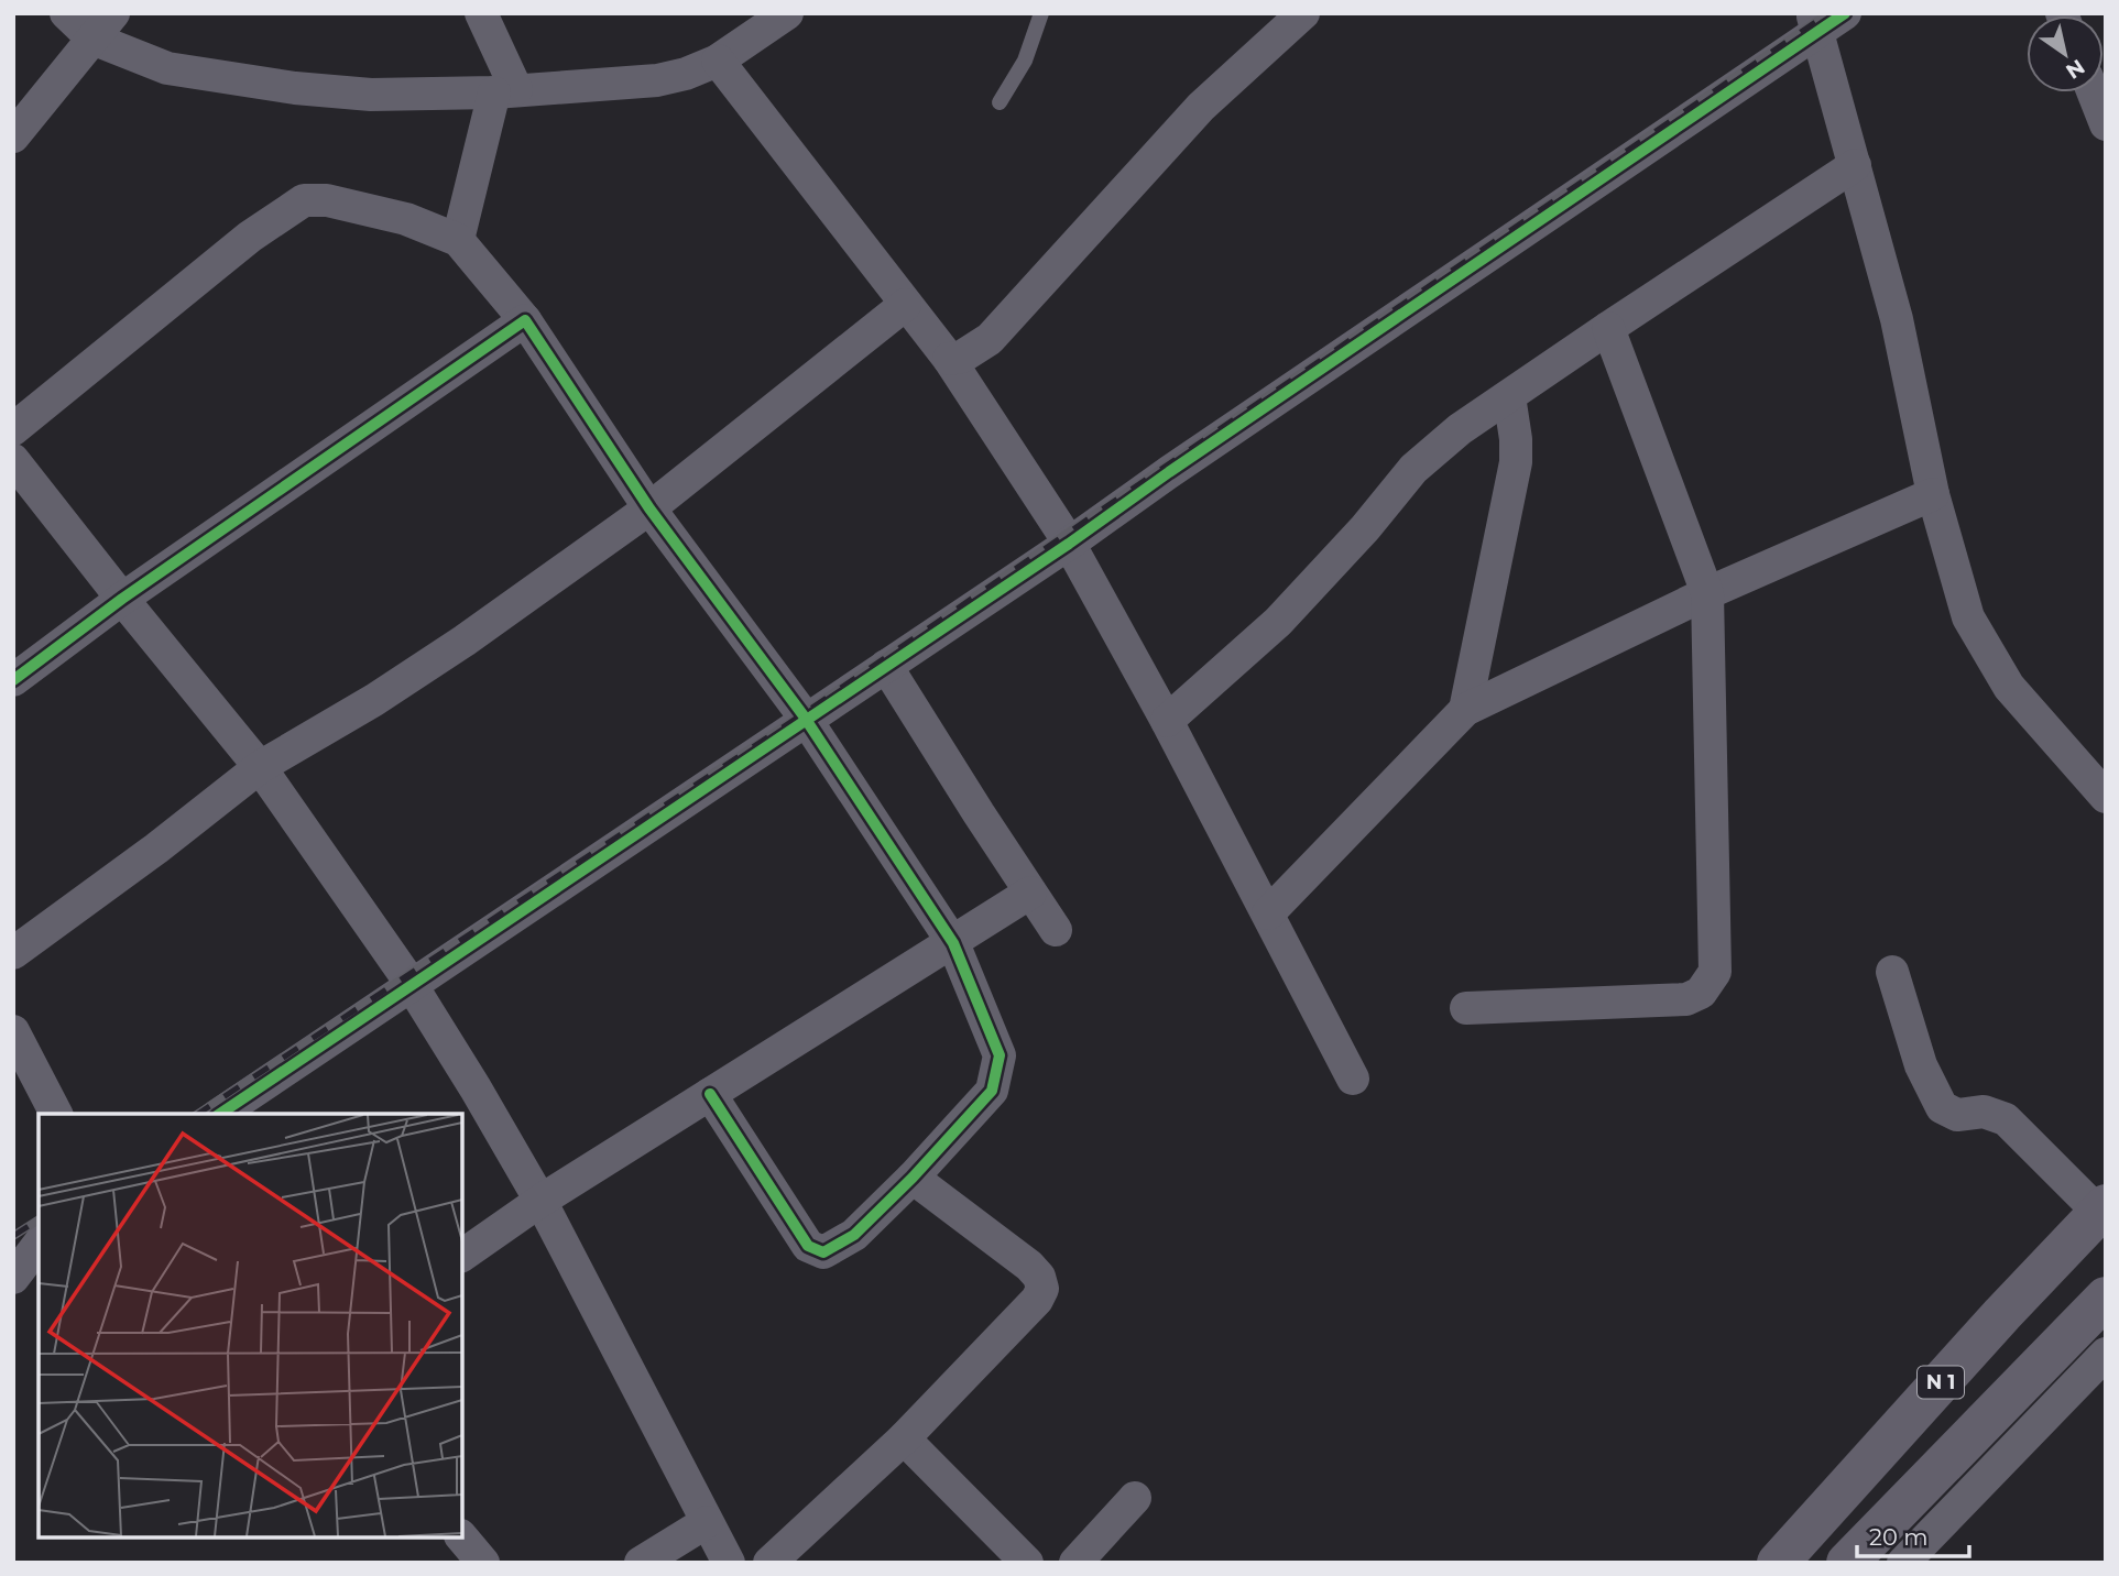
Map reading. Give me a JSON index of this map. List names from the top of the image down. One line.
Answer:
{"streets":{"highway":["N 1"]},"scale_bar":"20 m","north":"bottom right"}
